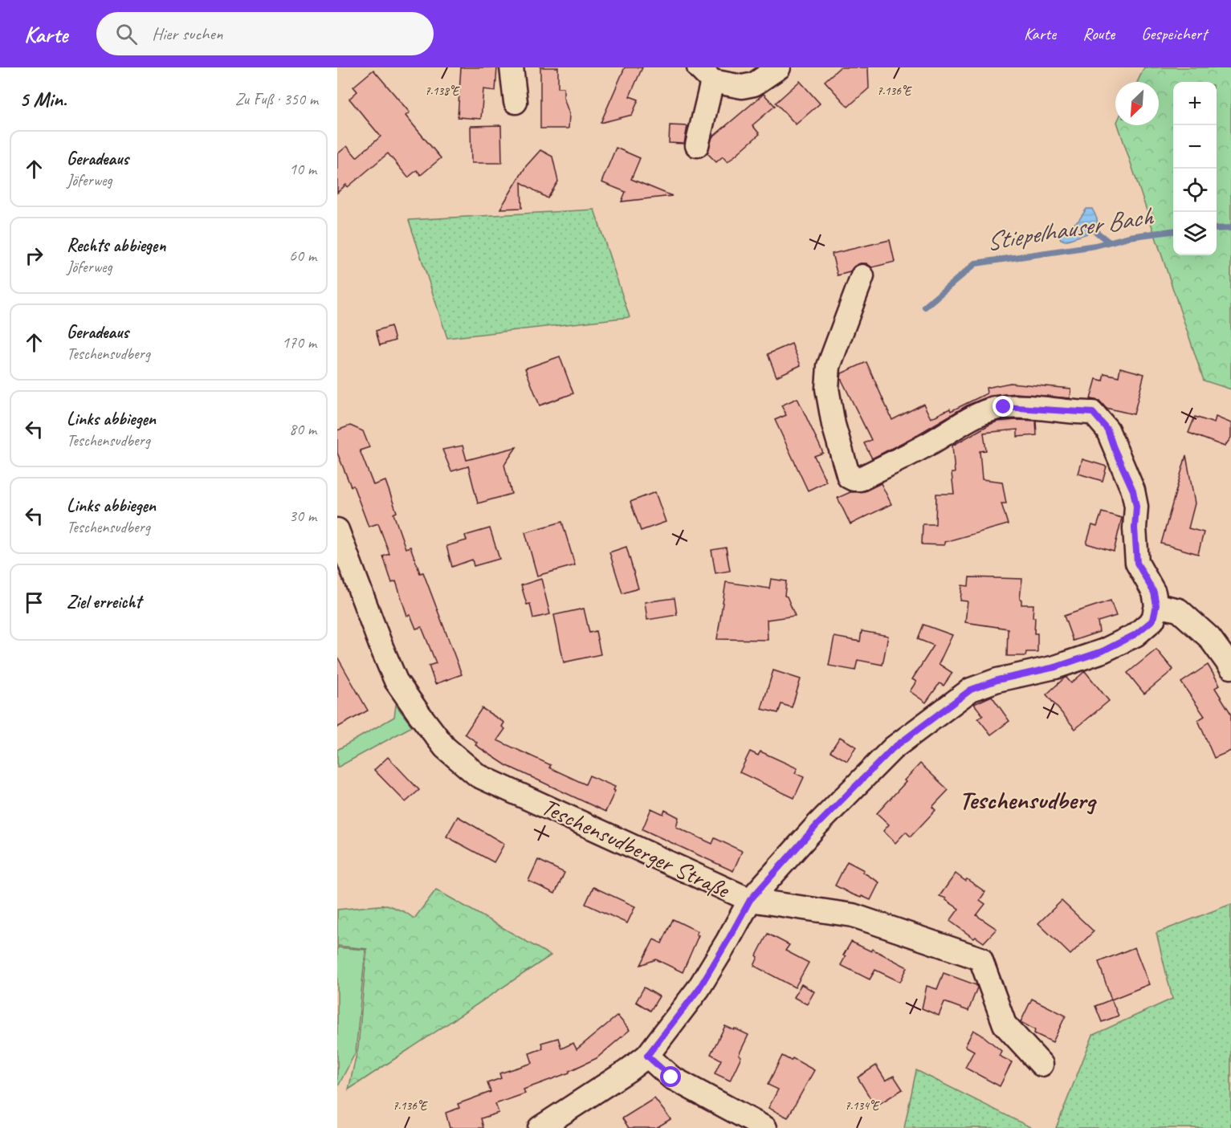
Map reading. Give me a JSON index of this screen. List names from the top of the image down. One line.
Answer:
{"streets":{"street":["Teschensudberger Straße"]},"districts":["Teschensudberg"],"water":["Stiepelhauser Bach"],"north":"bottom left","page":{"header":"Karte","search":"Hier suchen","nav":["Karte","Route","Gespeichert"],"heading":["5 Min.","Zu Fuß · 350 m"],"map_buttons":["+","−"],"list":[["Geradeaus","Jöferweg","10 m"],["Rechts abbiegen","Jöferweg","60 m"],["Geradeaus","Teschensudberg","170 m"],["Links abbiegen","Teschensudberg","80 m"],["Links abbiegen","Teschensudberg","30 m"],"Ziel erreicht"]},"coordinates":["7.138°E","7.136°E","7.134°E"]}
